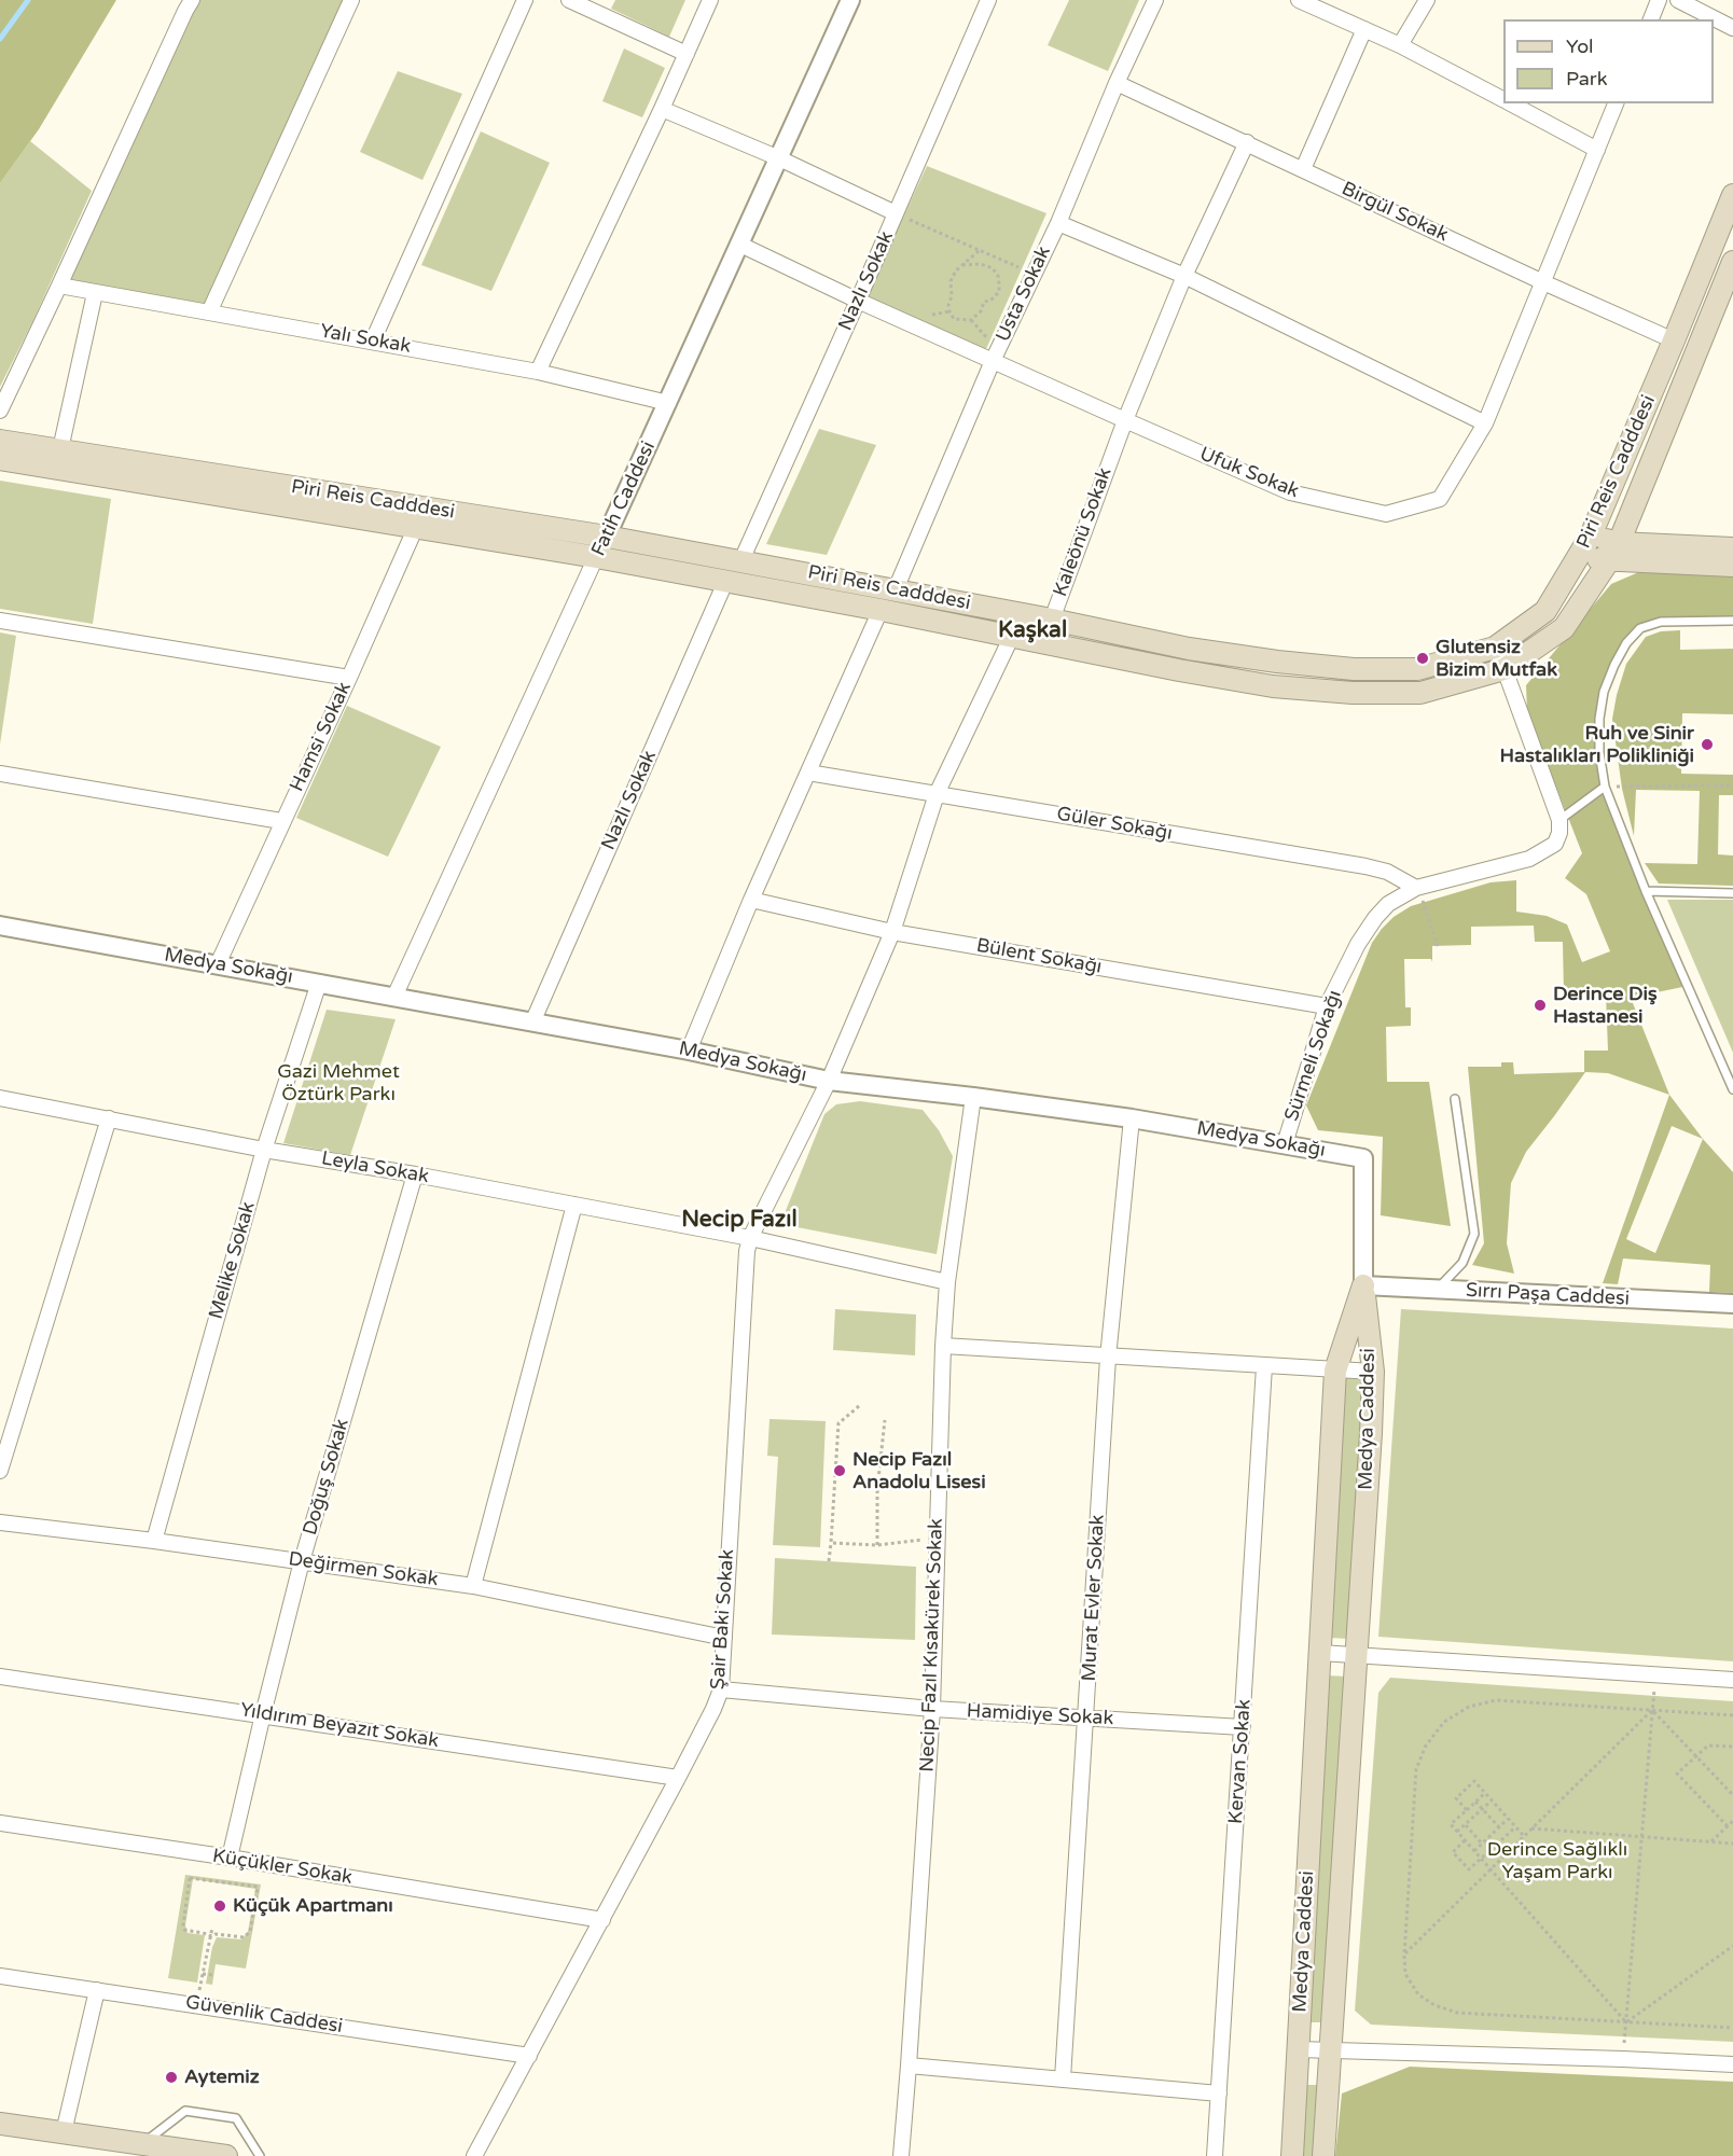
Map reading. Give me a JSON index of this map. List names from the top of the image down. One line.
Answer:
{"streets":{"main road":["Piri Reis Cadddesi","Medya Caddesi"],"street":["Birgül Sokak","Nazlı Sokak","Usta Sokak","Yalı Sokak","Ufuk Sokak","Fatih Caddesi","Kaleönü Sokak","Hamsi Sokak","Güler Sokağı","Bülent Sokağı","Medya Sokağı","Sürmeli Sokağı","Leyla Sokak","Melike Sokak","Sırrı Paşa Caddesi","Doğuş Sokak","Değirmen Sokak","Murat Evler Sokak","Şair Baki Sokak","Necip Fazıl Kısakürek Sokak","Hamidiye Sokak","Yıldırım Beyazıt Sokak","Kervan Sokak","Küçükler Sokak","Güvenlik Caddesi"]},"crossings":[["Birgül Sokak","Usta Sokak"],["Birgül Sokak","Piri Reis Cadddesi"],["Birgül Sokak","Ufuk Sokak"],["Birgül Sokak","Kaleönü Sokak"],["Nazlı Sokak","Piri Reis Cadddesi"],["Nazlı Sokak","Ufuk Sokak"],["Nazlı Sokak","Medya Sokağı"],["Usta Sokak","Piri Reis Cadddesi"],["Usta Sokak","Ufuk Sokak"],["Yalı Sokak","Fatih Caddesi"],["Piri Reis Cadddesi","Fatih Caddesi"],["Piri Reis Cadddesi","Kaleönü Sokak"],["Piri Reis Cadddesi","Hamsi Sokak"],["Ufuk Sokak","Fatih Caddesi"],["Ufuk Sokak","Kaleönü Sokak"],["Fatih Caddesi","Medya Sokağı"],["Hamsi Sokak","Medya Sokağı"],["Güler Sokağı","Sürmeli Sokağı"],["Bülent Sokağı","Sürmeli Sokağı"],["Medya Sokağı","Sürmeli Sokağı"],["Medya Sokağı","Melike Sokak"],["Medya Sokağı","Sırrı Paşa Caddesi"],["Medya Sokağı","Medya Caddesi"],["Medya Sokağı","Murat Evler Sokak"],["Medya Sokağı","Şair Baki Sokak"],["Medya Sokağı","Necip Fazıl Kısakürek Sokak"],["Leyla Sokak","Melike Sokak"],["Leyla Sokak","Doğuş Sokak"],["Leyla Sokak","Şair Baki Sokak"],["Leyla Sokak","Necip Fazıl Kısakürek Sokak"],["Melike Sokak","Değirmen Sokak"],["Sırrı Paşa Caddesi","Medya Caddesi"],["Doğuş Sokak","Değirmen Sokak"],["Doğuş Sokak","Yıldırım Beyazıt Sokak"],["Doğuş Sokak","Küçükler Sokak"],["Değirmen Sokak","Şair Baki Sokak"],["Murat Evler Sokak","Hamidiye Sokak"],["Şair Baki Sokak","Hamidiye Sokak"],["Şair Baki Sokak","Yıldırım Beyazıt Sokak"],["Şair Baki Sokak","Küçükler Sokak"],["Şair Baki Sokak","Güvenlik Caddesi"],["Necip Fazıl Kısakürek Sokak","Hamidiye Sokak"],["Hamidiye Sokak","Kervan Sokak"]],"districts":["Kaşkal","Necip Fazıl"],"parks":["Gazi Mehmet Öztürk Parkı","Derince Sağlıklı Yaşam Parkı"],"places":["Glutensiz Bizim Mutfak","Ruh ve Sinir Hastalıkları Polikliniği","Derince Diş Hastanesi","Necip Fazıl Anadolu Lisesi","Küçük Apartmanı","Aytemiz"],"legend":["Yol","Park"]}
